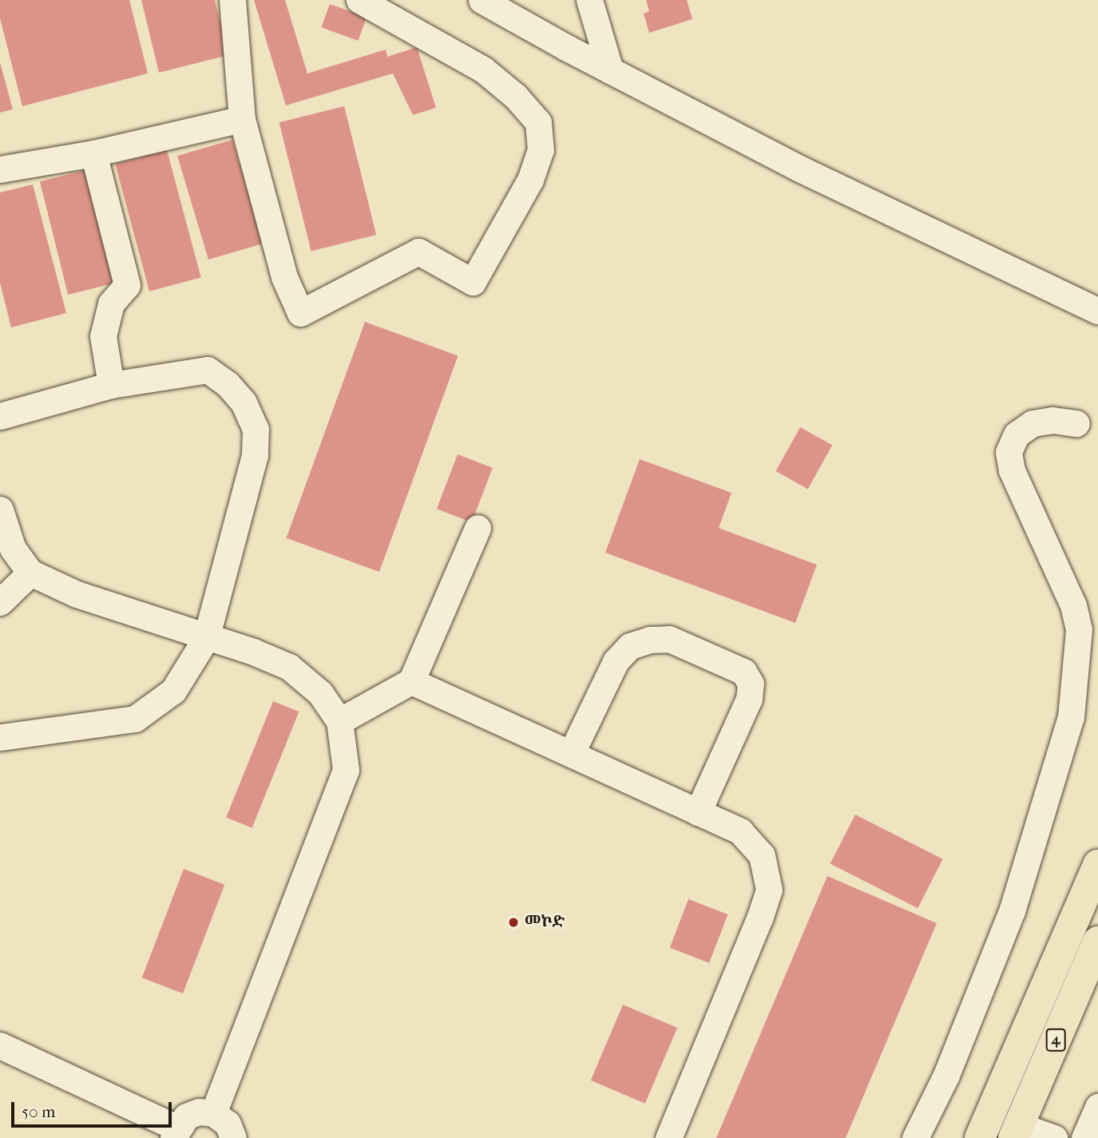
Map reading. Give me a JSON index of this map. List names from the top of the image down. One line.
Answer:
{"streets":{"main road":["4"]},"places":["መኮድ"],"scale_bar":"50 m"}
